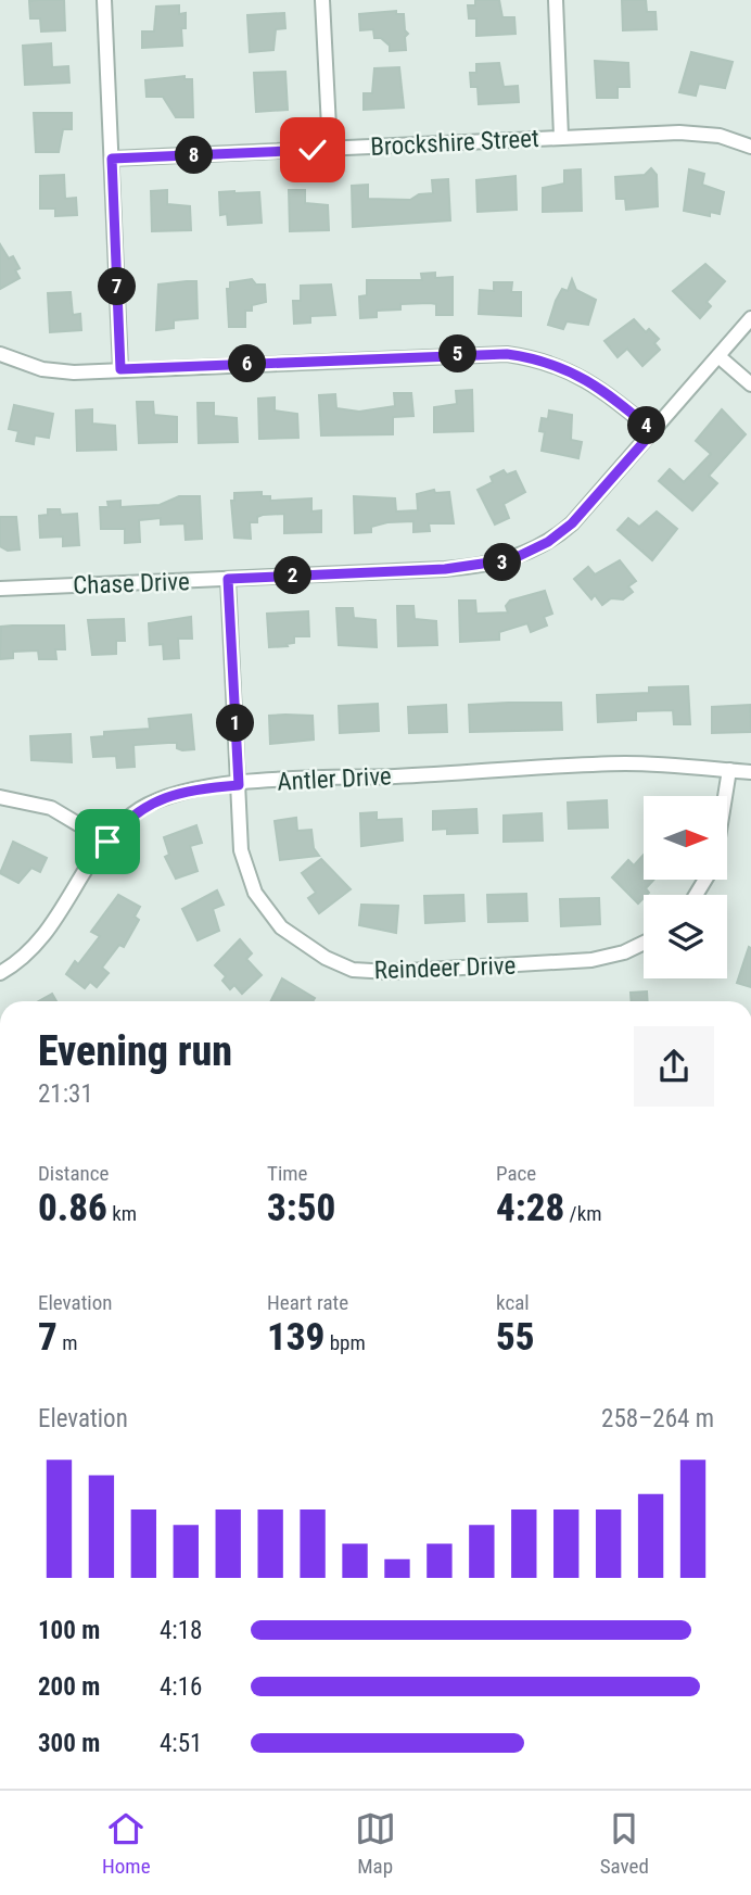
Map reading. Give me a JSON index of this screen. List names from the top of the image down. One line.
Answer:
{"streets":{"street":["Brockshire Street","Chase Drive","Antler Drive","Reindeer Drive"]},"crossings":[["Chase Drive","Reindeer Drive"],["Antler Drive","Reindeer Drive"]],"north":"right","page":{"pins":["8","7","5","6","4","3","2","1"],"heading":["Evening run","21:31"],"stats":[["Distance","0.86 km"],["Time","3:50"],["Pace","4:28 /km"],["Elevation","7 m"],["Heart rate","139 bpm"],["kcal","55"]],"chart":["Elevation","258–264 m"],"list":[{"name":"100 m","note":"4:18"},{"name":"200 m","note":"4:16"},{"name":"300 m","note":"4:51"}],"tabs":["Home","Map","Saved"]}}
